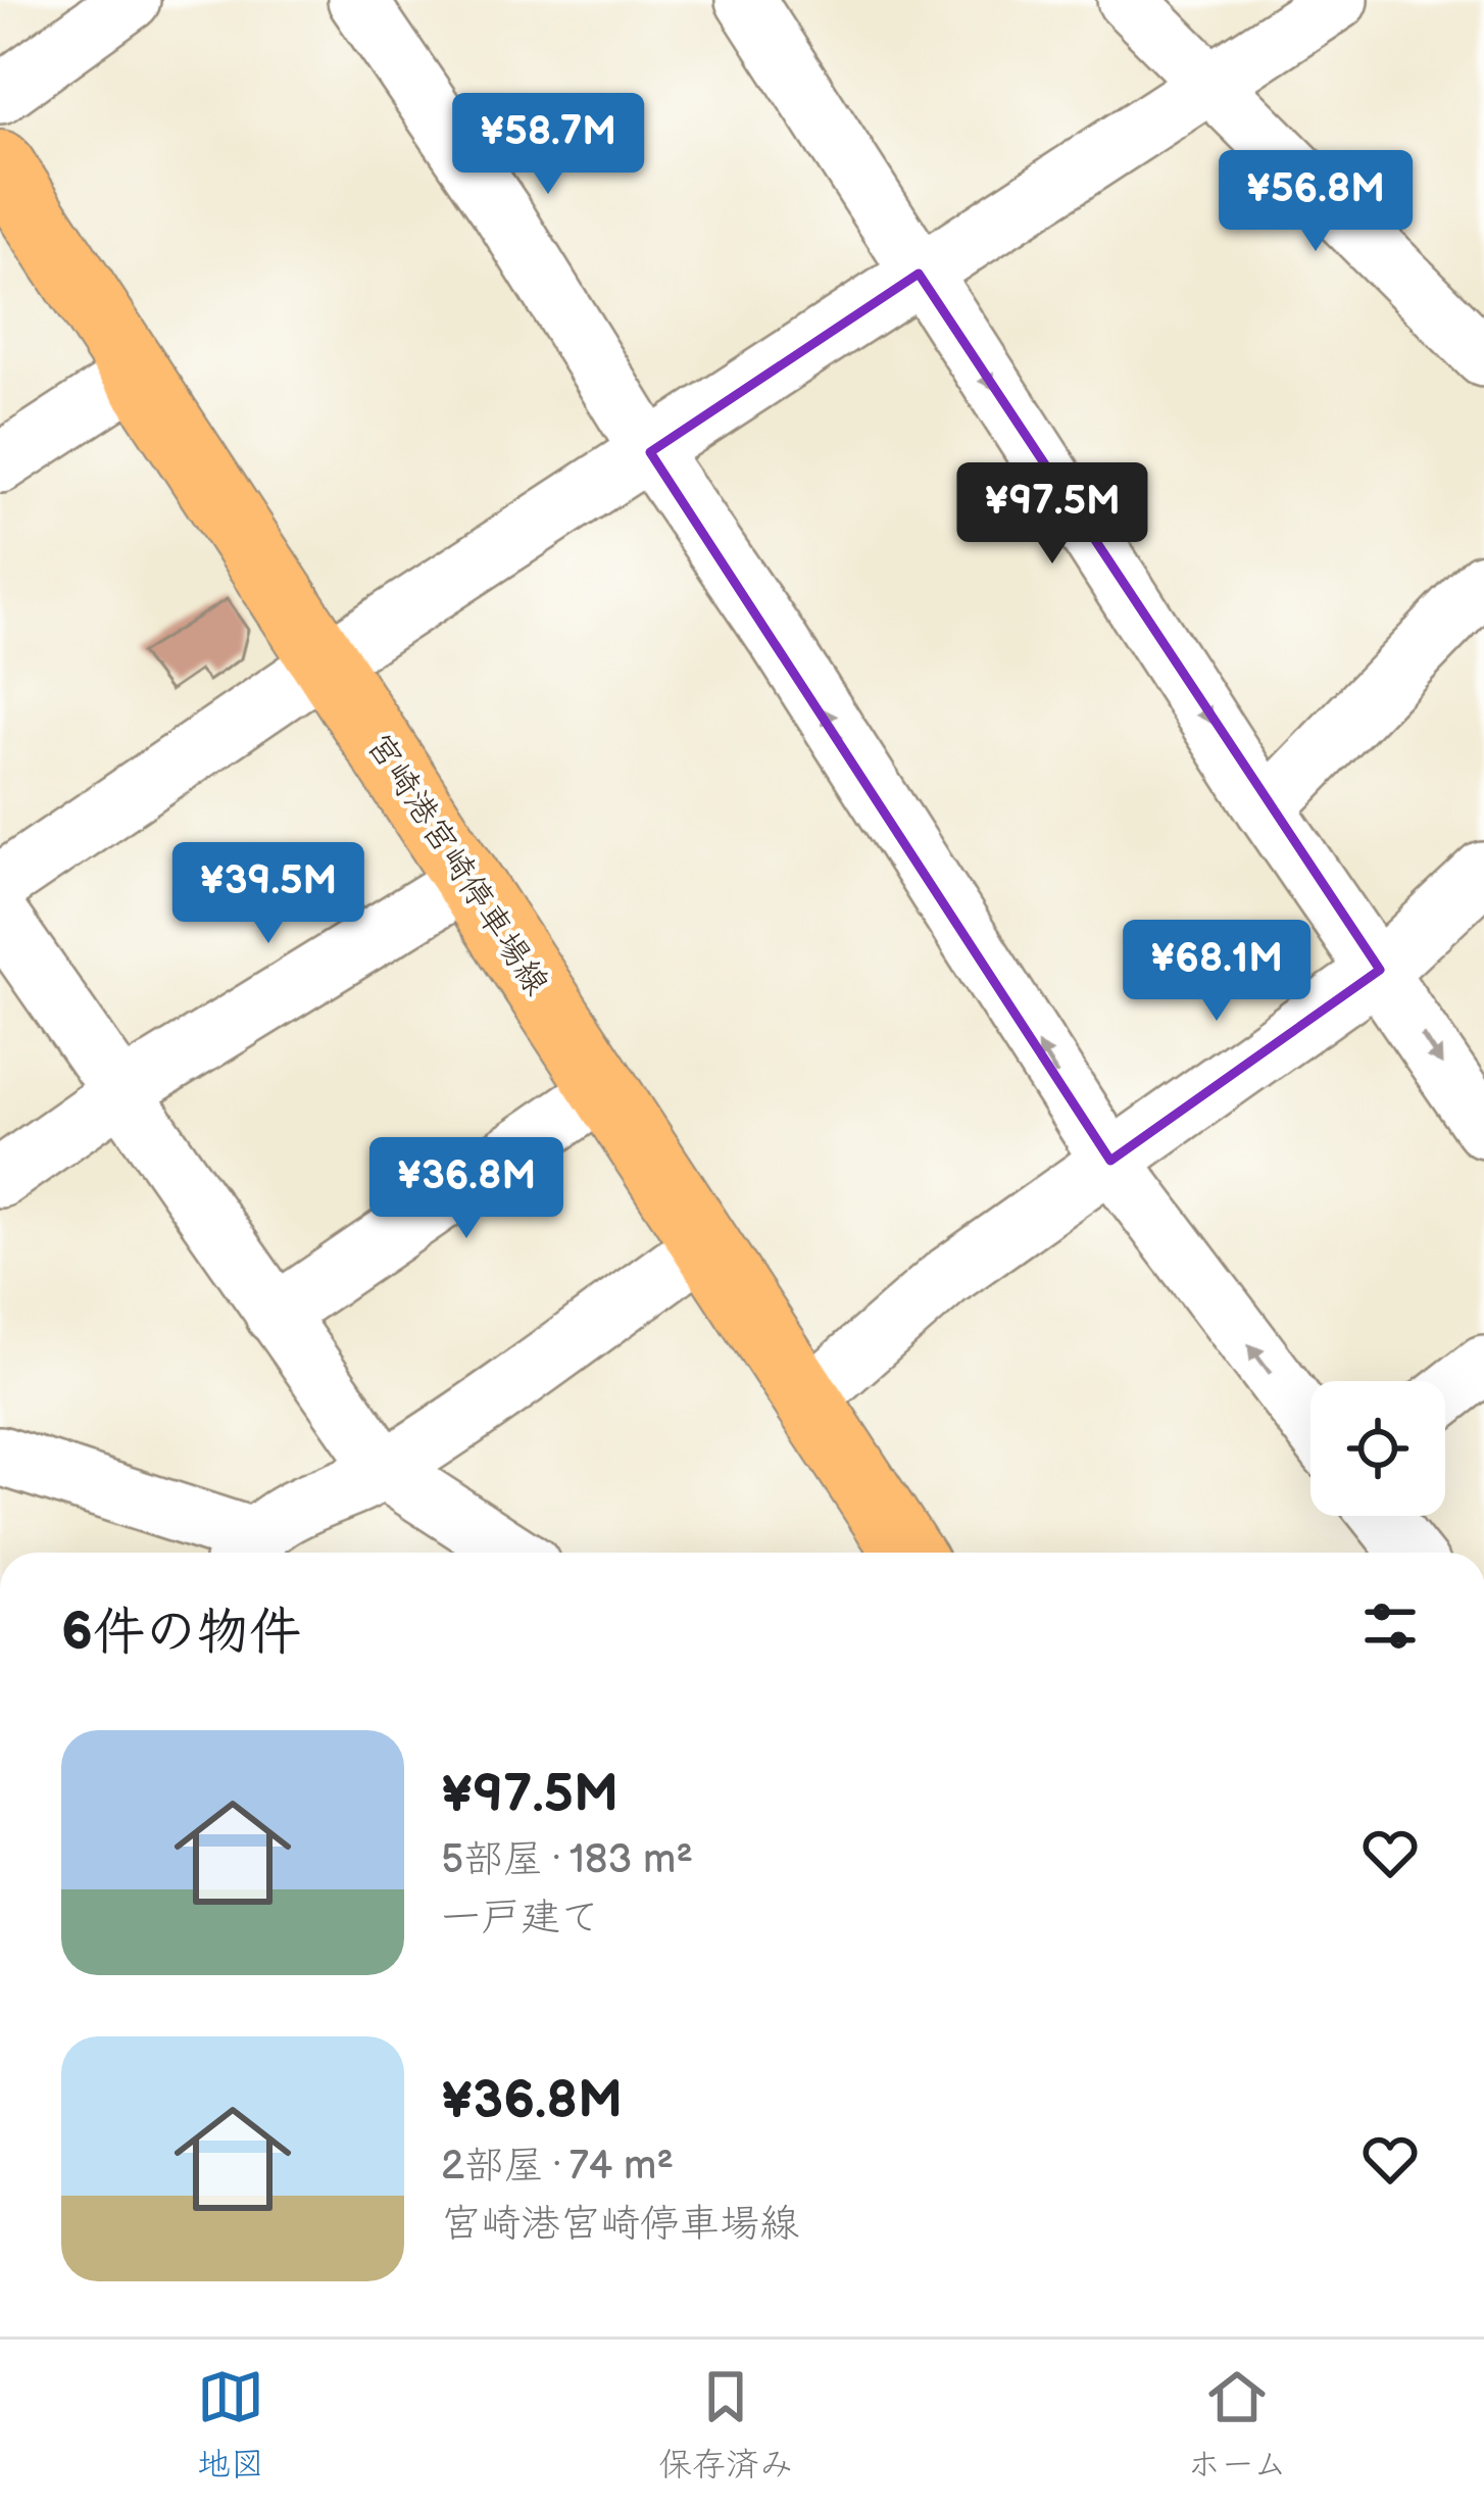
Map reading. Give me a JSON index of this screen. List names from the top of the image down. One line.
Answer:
{"streets":{"main road":["宮崎港宮崎停車場線"]},"page":{"price":["¥58.7M","¥56.8M","¥97.5M","¥39.5M","¥68.1M","¥36.8M"],"heading":"6件の物件","list":[{"name":"¥97.5M","note":"5部屋 · 183 m² · 一戸建て"},{"name":"¥36.8M","note":"2部屋 · 74 m² · 宮崎港宮崎停車場線"}],"tabs":["地図","保存済み","ホーム"]}}
